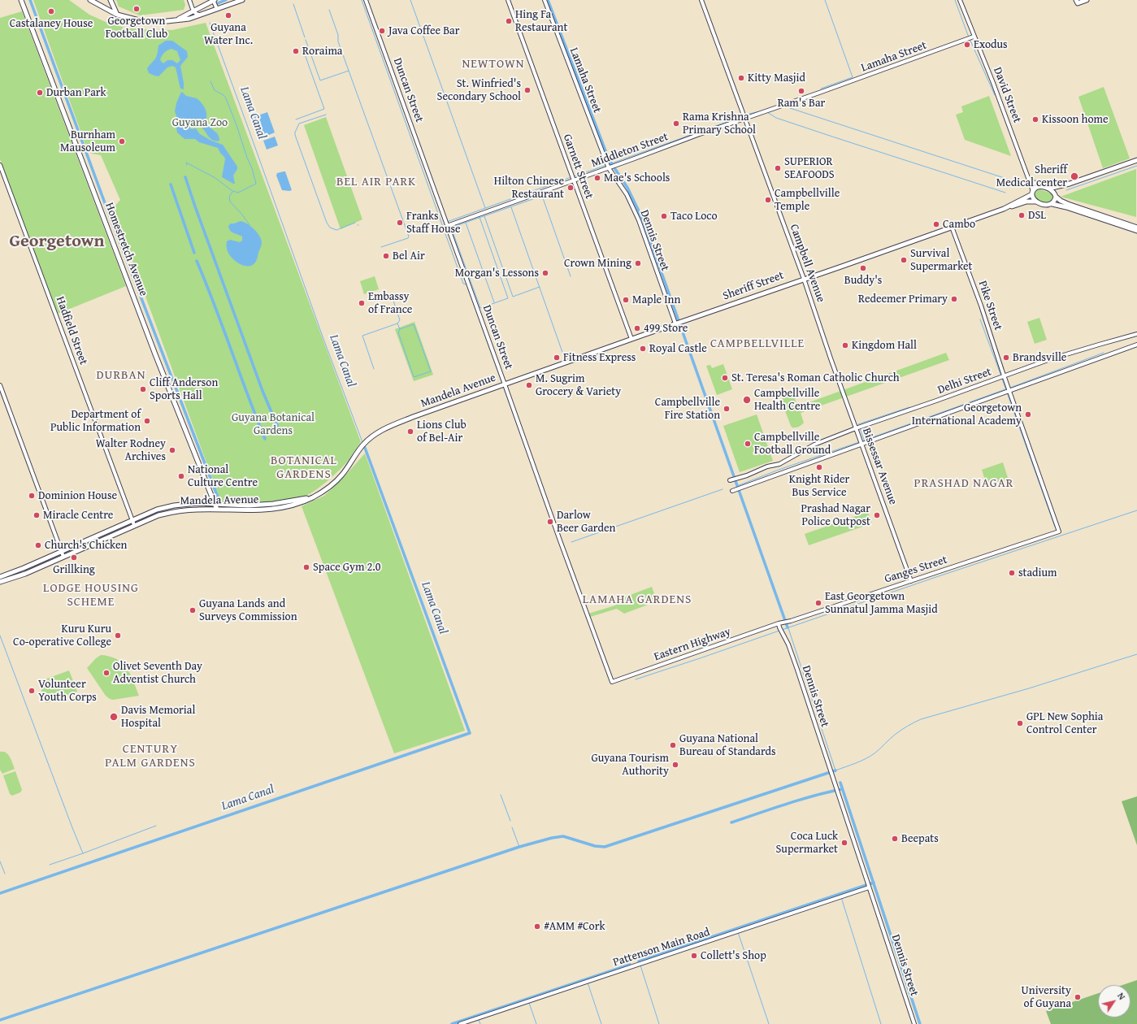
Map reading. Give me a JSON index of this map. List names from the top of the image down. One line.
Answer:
{"streets":{"main road":["Homestretch Avenue","Sheriff Street","Mandela Avenue"],"street":["Lamaha Street","Duncan Street","David Street","Middleton Street","Garnett Street","Dennis Street","Campbell Avenue","Pike Street","Hadfield Street","Delhi Street","Bissessar Avenue","Ganges Street","Eastern Highway","Pattenson Main Road"]},"crossings":[["Lamaha Street","David Street"],["Lamaha Street","Middleton Street"],["Lamaha Street","Dennis Street"],["Duncan Street","Middleton Street"],["Duncan Street","Sheriff Street"],["Duncan Street","Mandela Avenue"],["Duncan Street","Eastern Highway"],["David Street","Sheriff Street"],["Middleton Street","Garnett Street"],["Middleton Street","Dennis Street"],["Middleton Street","Campbell Avenue"],["Garnett Street","Sheriff Street"],["Dennis Street","Sheriff Street"],["Dennis Street","Ganges Street"],["Dennis Street","Eastern Highway"],["Dennis Street","Pattenson Main Road"],["Homestretch Avenue","Mandela Avenue"],["Campbell Avenue","Sheriff Street"],["Campbell Avenue","Bissessar Avenue"],["Sheriff Street","Pike Street"],["Sheriff Street","Mandela Avenue"],["Pike Street","Delhi Street"],["Pike Street","Ganges Street"],["Hadfield Street","Mandela Avenue"],["Delhi Street","Bissessar Avenue"],["Bissessar Avenue","Ganges Street"],["Ganges Street","Eastern Highway"]],"districts":["NEWTOWN","BEL AIR PARK","Georgetown","CAMPBELLVILLE","DURBAN","BOTANICAL GARDENS","PRASHAD NAGAR","LODGE HOUSING SCHEME","LAMAHA GARDENS","CENTURY PALM GARDENS"],"water":["Lama Canal"],"parks":["Guyana Zoo","Guyana Botanical Gardens"],"places":["Georgetown Football Club","Castalaney House","Guyana Water Inc.","Hing Fa Restaurant","Java Coffee Bar","Exodus","Roraima","Kitty Masjid","St. Winfried's Secondary School","Ram's Bar","Durban Park","Kissoon home","Rama Krishna Primary School","Burnham Mausoleum","SUPERIOR SEAFOODS","Sheriff Medical center","Mae's Schools","Hilton Chinese Restaurant","Campbellville Temple","DSL","Taco Loco","Franks Staff House","Cambo","Bel Air","Survival Supermarket","Crown Mining","Buddy's","Morgan's Lessons","Redeemer Primary","Maple Inn","Embassy of France","499 Store","Kingdom Hall","Royal Castle","Fitness Express","Brandsville","St. Teresa's Roman Catholic Church","M. Sugrim Grocery & Variety","Cliff Anderson Sports Hall","Campbellville Health Centre","Campbellville Fire Station","Georgetown International Academy","Department of Public Information","Lions Club of Bel-Air","Campbellville Football Ground","Walter Rodney Archives","Knight Rider Bus Service","National Culture Centre","Dominion House","Miracle Centre","Prashad Nagar Police Outpost","Darlow Beer Garden","Church's Chicken","Grillking","Space Gym 2.0","stadium","East Georgetown Sunnatul Jamma Masjid","Guyana Lands and Surveys Commission","Kuru Kuru Co-operative College","Olivet Seventh Day Adventist Church","Volunteer Youth Corps","Davis Memorial Hospital","GPL New Sophia Control Center","Guyana National Bureau of Standards","Guyana Tourism Authority","Beepats","Coca Luck Supermarket","#AMM #Cork","Collett's Shop","University of Guyana"],"north":"top right"}
